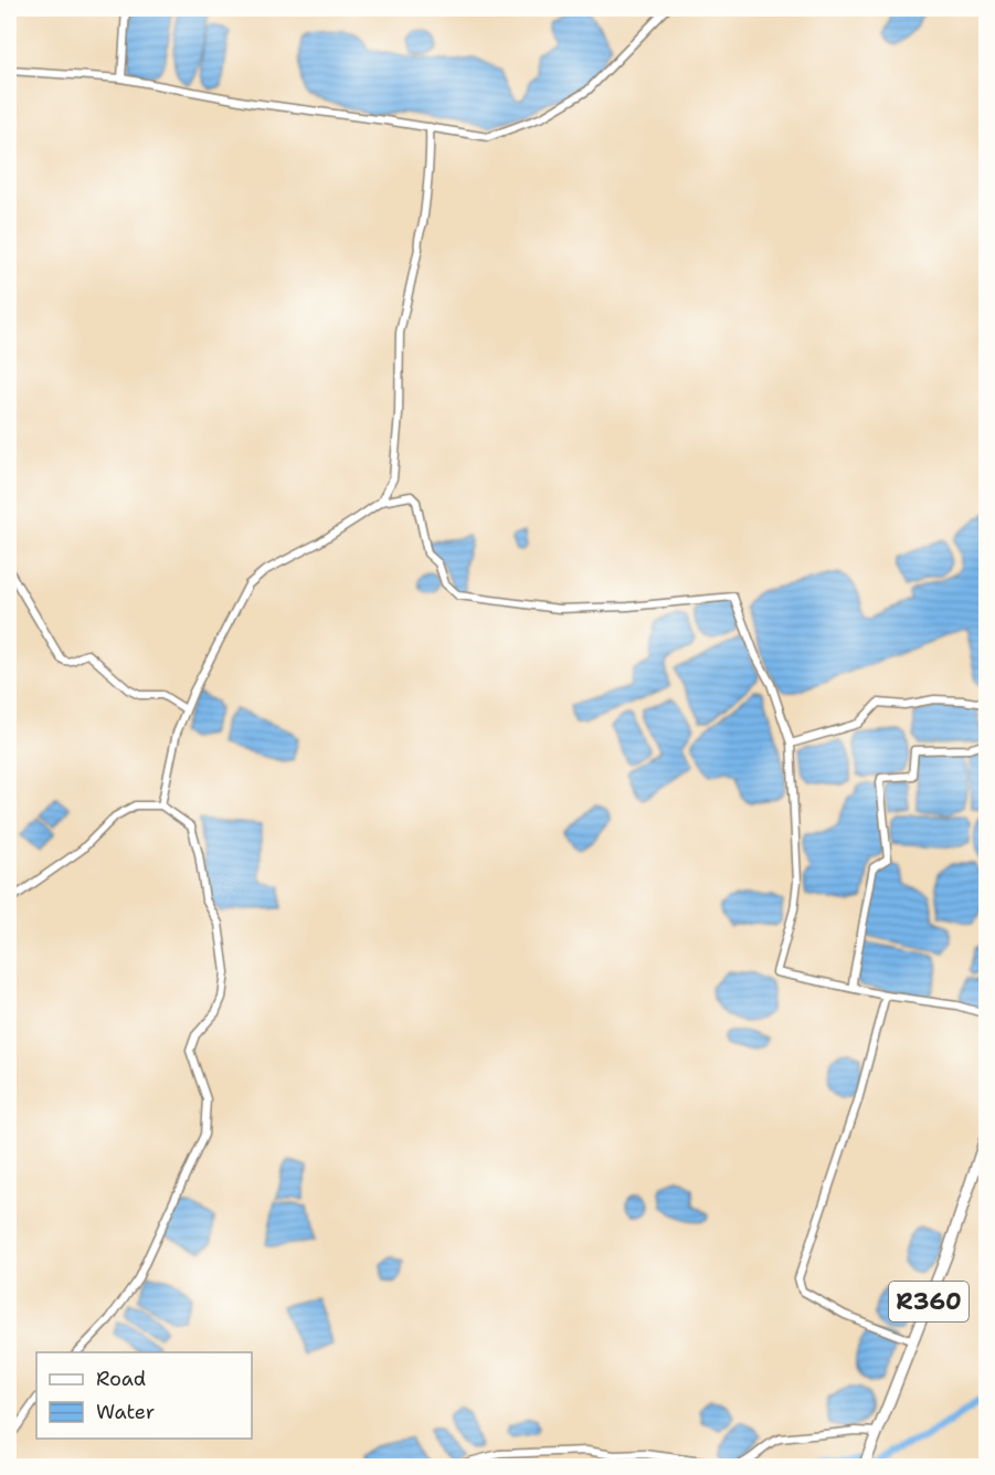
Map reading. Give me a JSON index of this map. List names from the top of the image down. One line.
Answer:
{"streets":{"main road":["R360"]},"legend":["Road","Water"]}
